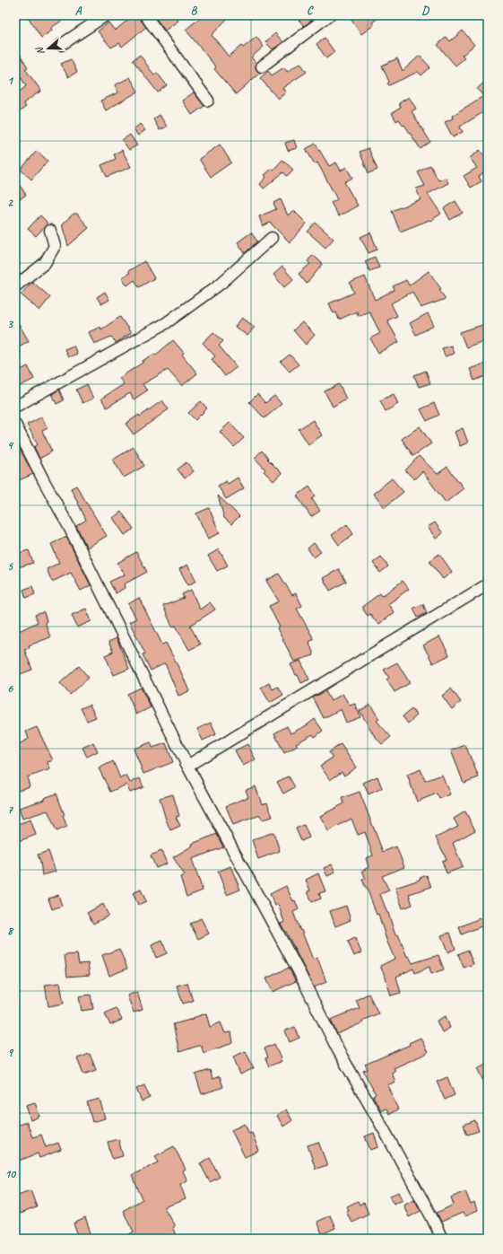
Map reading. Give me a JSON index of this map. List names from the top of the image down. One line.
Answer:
{"north":"left","grid":{"columns":["A","B","C","D"],"rows":["1","2","3","4","5","6","7","8","9","10"]}}
